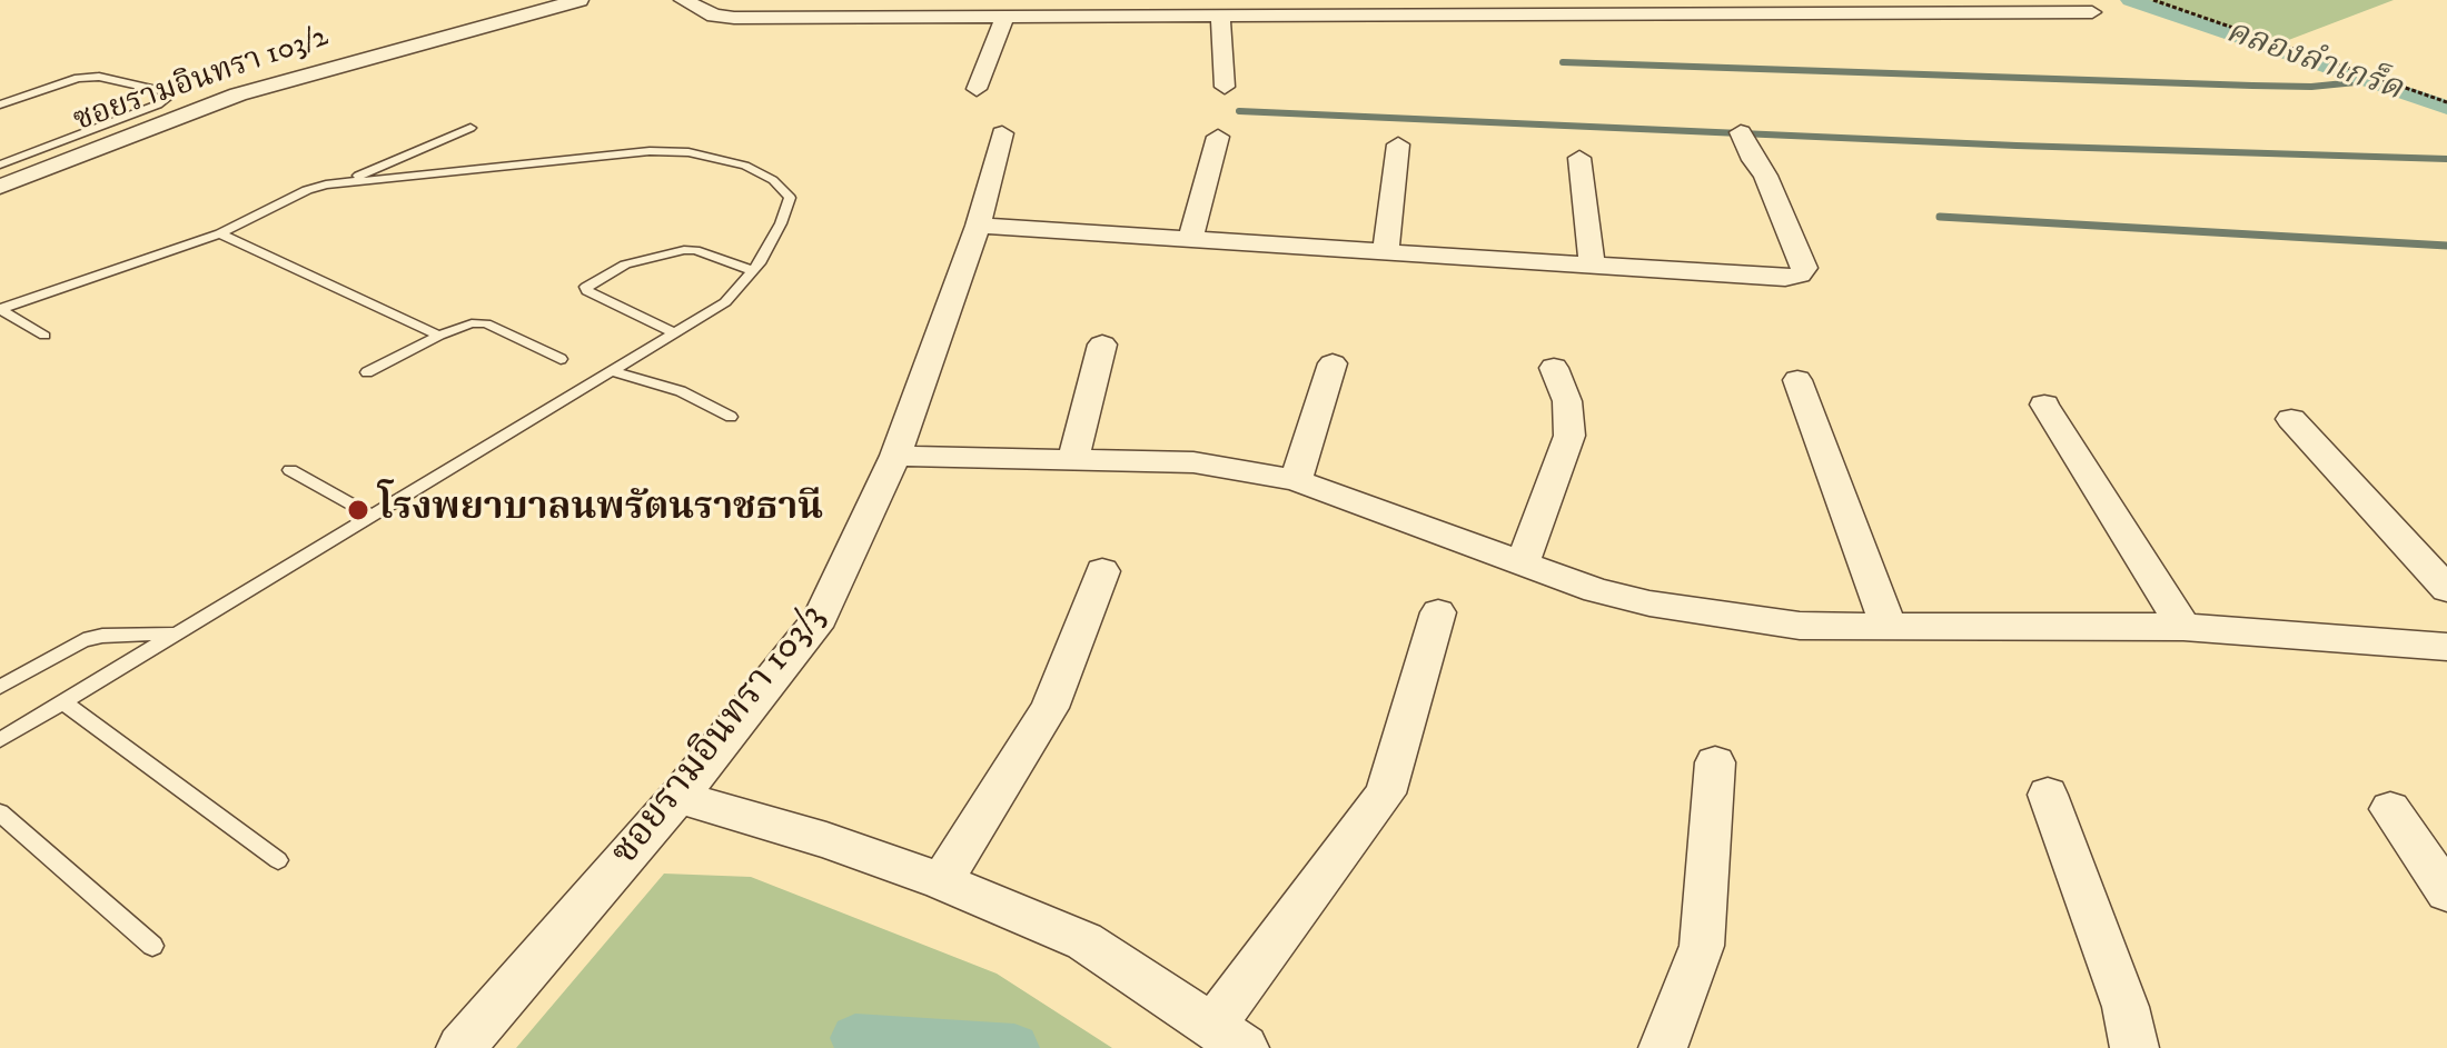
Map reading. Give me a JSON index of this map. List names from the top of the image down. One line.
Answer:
{"streets":{"street":["ซอยรามอินทรา 103/2","ซอยรามอินทรา 103/3"]},"water":["คลองลำเกร็ด"],"places":["โรงพยาบาลนพรัตนราชธานี"]}
